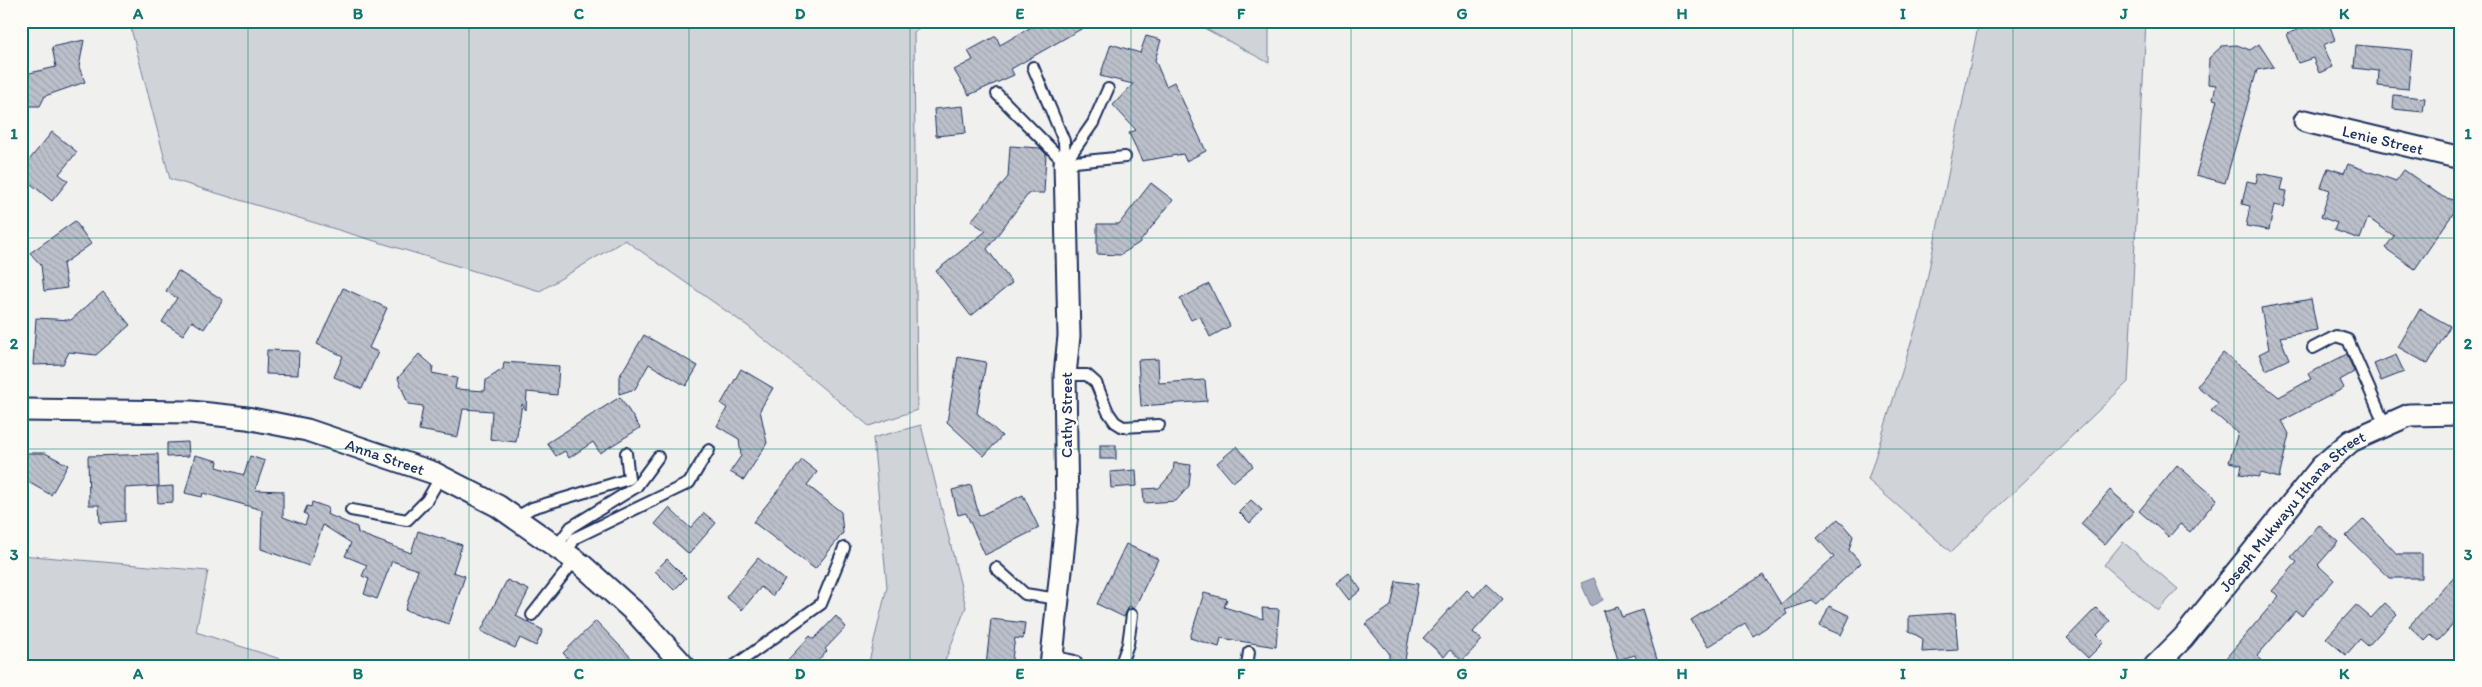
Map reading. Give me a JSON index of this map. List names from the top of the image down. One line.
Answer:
{"streets":{"street":["Lenie Street","Cathy Street","Anna Street","Joseph Mukwayu Ithana Street"]},"grid":{"columns":["A","B","C","D","E","F","G","H","I","J","K"],"rows":["1","2","3"]}}
